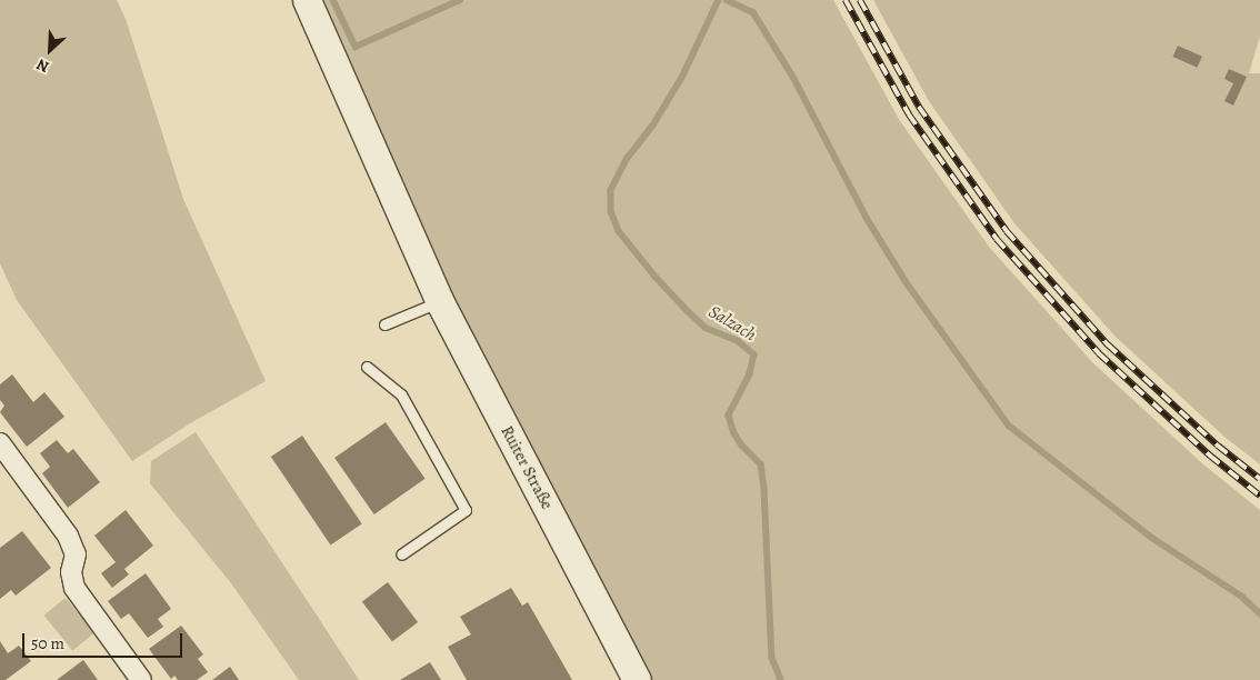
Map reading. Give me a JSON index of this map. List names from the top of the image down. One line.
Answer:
{"streets":{"street":["Ruiter Straße"]},"water":["Salzach"],"scale_bar":"50 m","north":"bottom left"}
